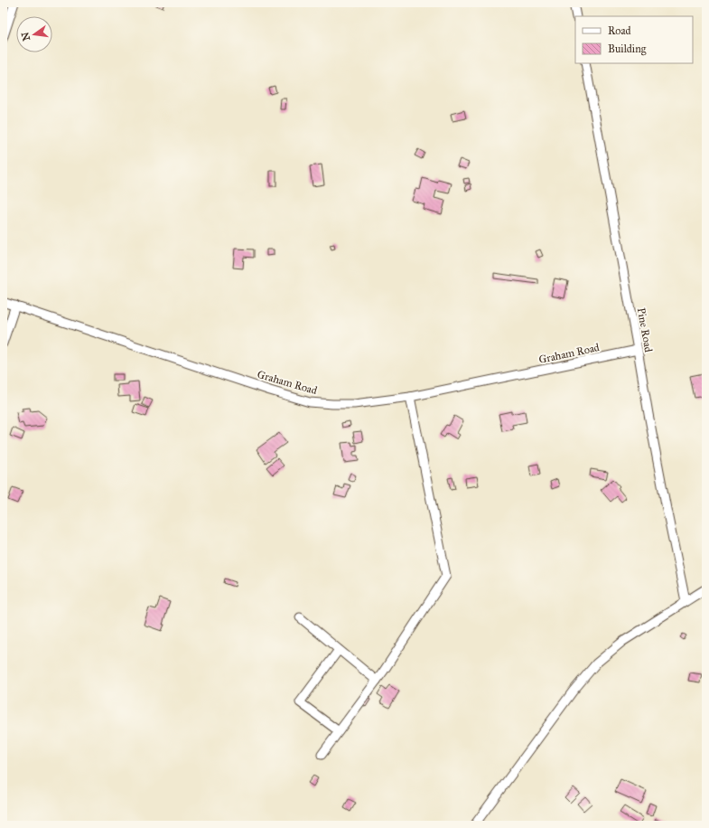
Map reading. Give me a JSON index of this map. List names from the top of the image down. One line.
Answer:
{"streets":{"street":["Pine Road","Graham Road"]},"crossings":[["Pine Road","Graham Road"]],"legend":["Road","Building"],"north":"left"}
